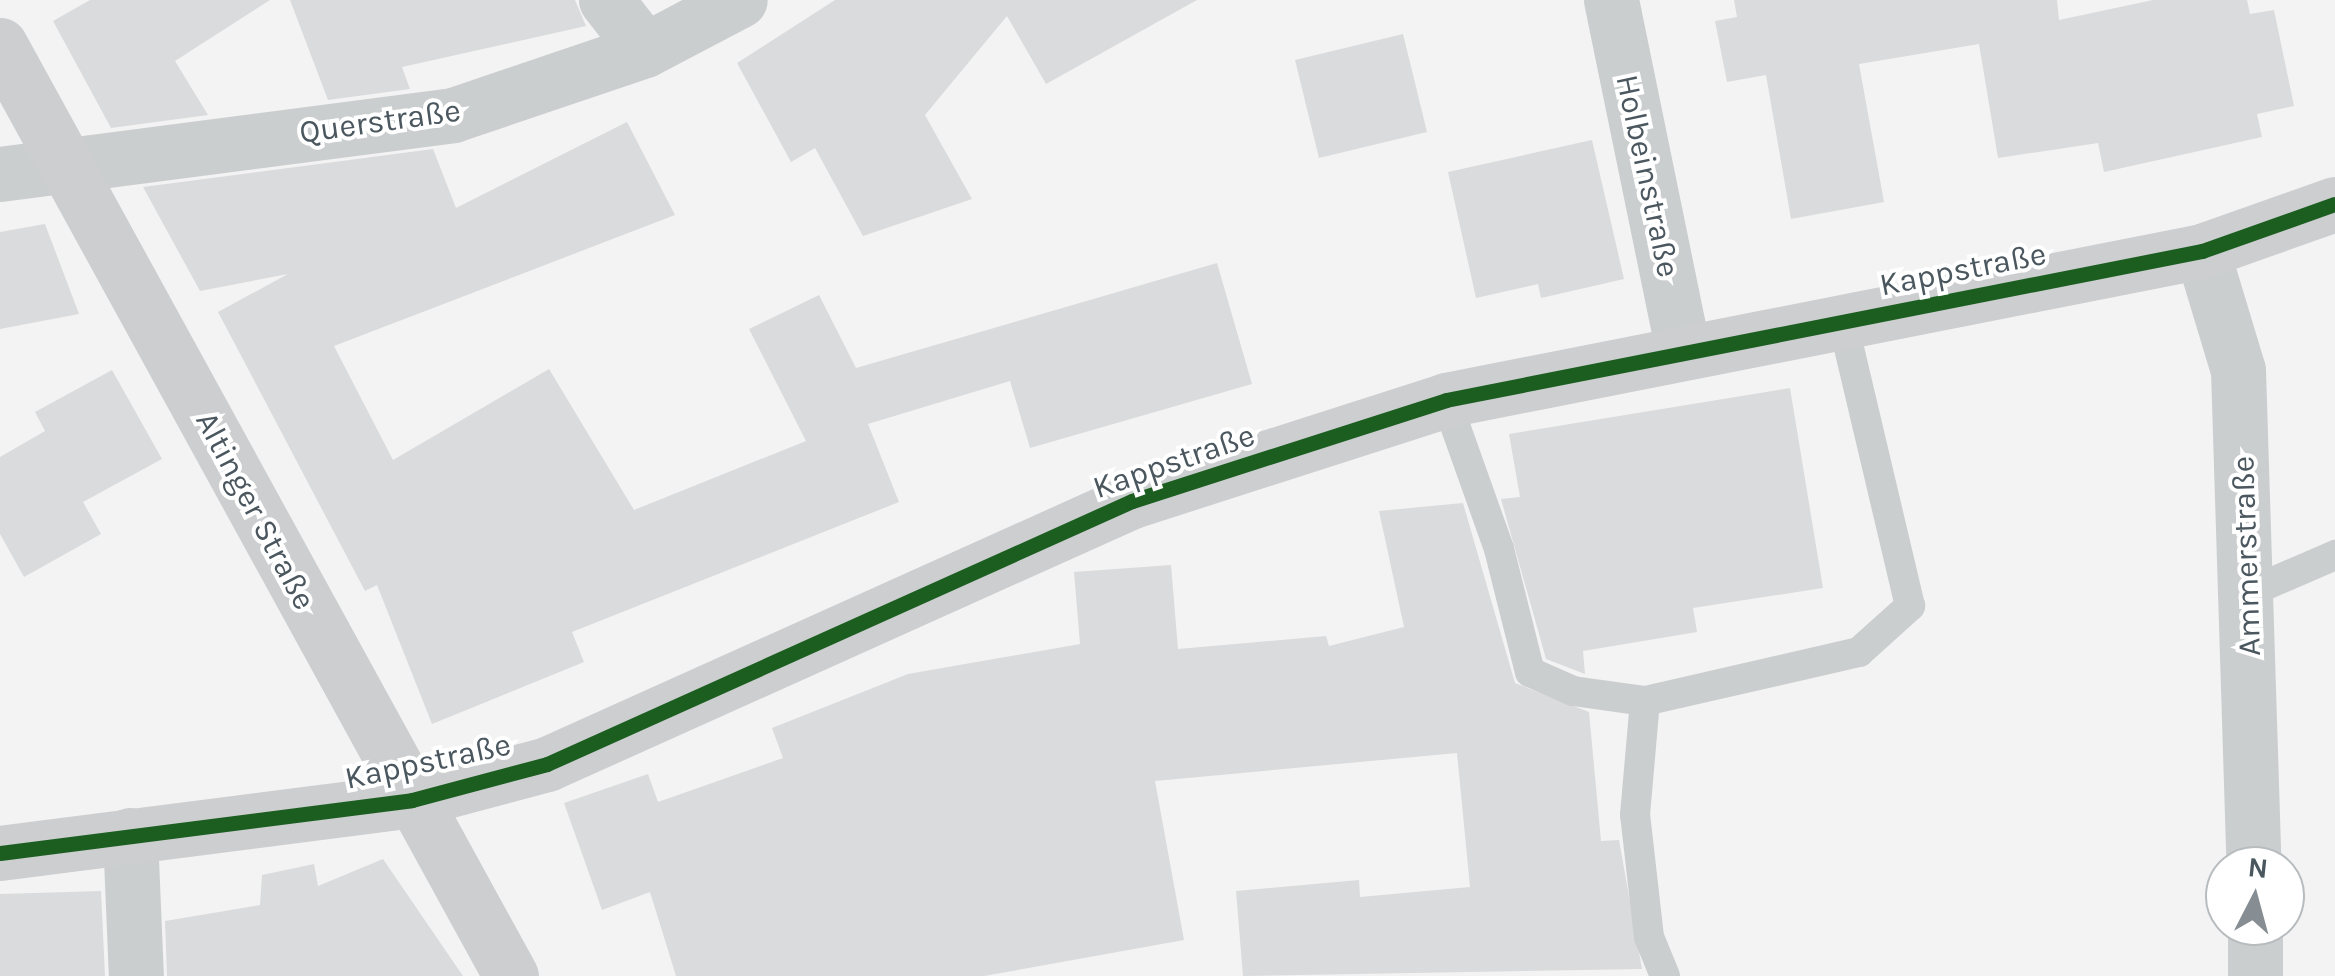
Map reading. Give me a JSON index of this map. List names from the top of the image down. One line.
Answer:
{"streets":{"street":["Querstraße","Holbeinstraße","Kappstraße","Altinger Straße","Ammerstraße"]},"crossings":[["Querstraße","Altinger Straße"],["Holbeinstraße","Kappstraße"],["Kappstraße","Altinger Straße"],["Kappstraße","Ammerstraße"]],"north":"top"}
